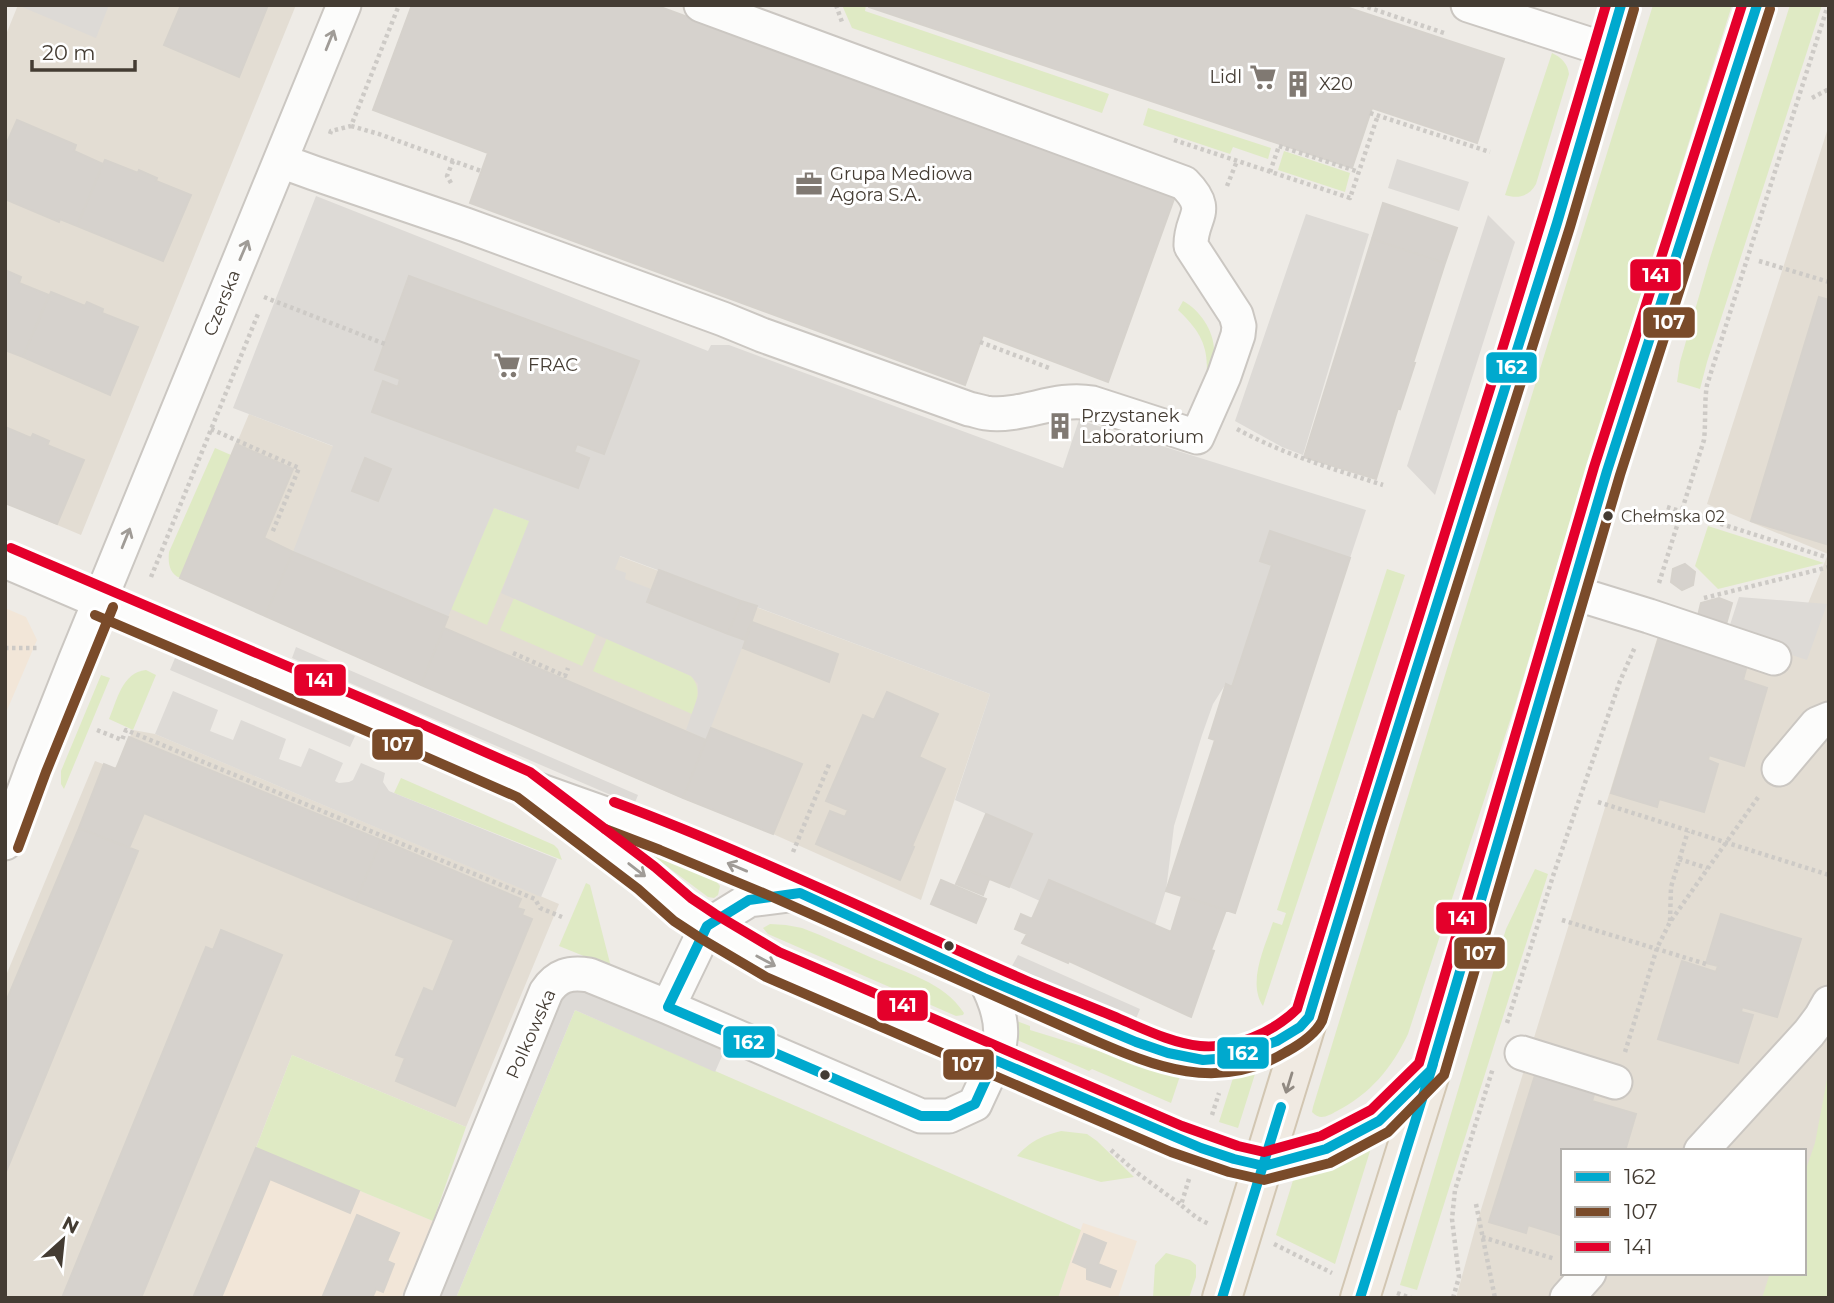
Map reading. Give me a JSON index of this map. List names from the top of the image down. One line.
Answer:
{"streets":{"street":["Czerska","Polkowska"]},"one_way":["Czerska"],"places":{"supermarket":["Lidl","FRAC"],"building":["X20","Przystanek Laboratorium"],"office":["Grupa Mediowa Agora S.A."],"other":["Chełmska 02"]},"lines":["transit line 162","transit line 141","transit line 107"],"legend":["162","107","141"],"scale_bar":"20 m","north":"top right"}
